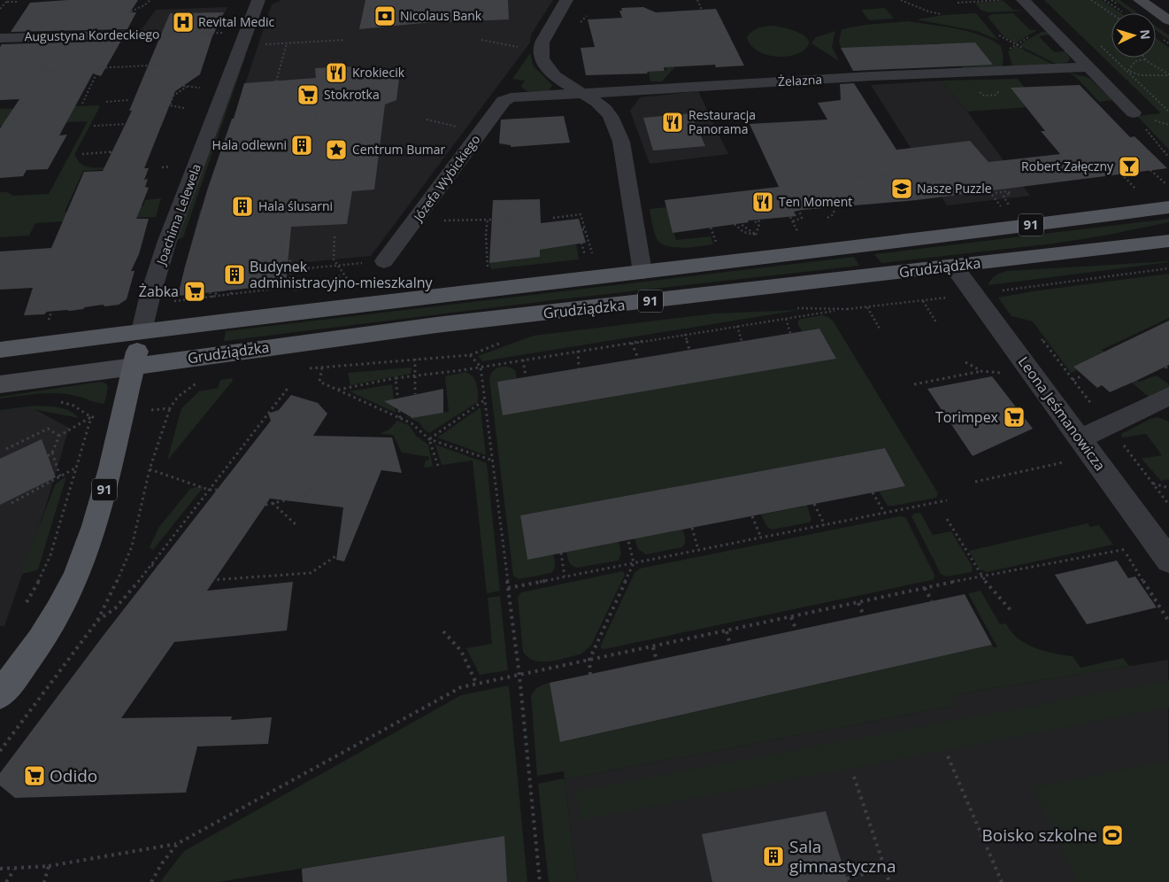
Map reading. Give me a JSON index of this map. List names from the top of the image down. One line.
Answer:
{"streets":{"main road":["91","Grudziądzka"],"street":["Augustyna Kordeckiego","Żelazna","Józefa Wybickiego","Joachima Lelewela","Leona Jeśmanowicza"]},"crossings":[["Żelazna","Józefa Wybickiego"],["Joachima Lelewela","91"],["91","Grudziądzka"],["Grudziądzka","Leona Jeśmanowicza"]],"places":{"bank":["Nicolaus Bank"],"hospital":["Revital Medic"],"restaurant":["Krokiecik","Restauracja Panorama","Ten Moment"],"supermarket":["Stokrotka","Żabka","Torimpex","Odido"],"building":["Hala odlewni","Hala ślusarni","Budynek administracyjno-mieszkalny","Sala gimnastyczna"],"place":["Centrum Bumar"],"bar":["Robert Załęczny"],"school or university":["Nasze Puzzle"],"sports":["Boisko szkolne"]},"north":"right"}
